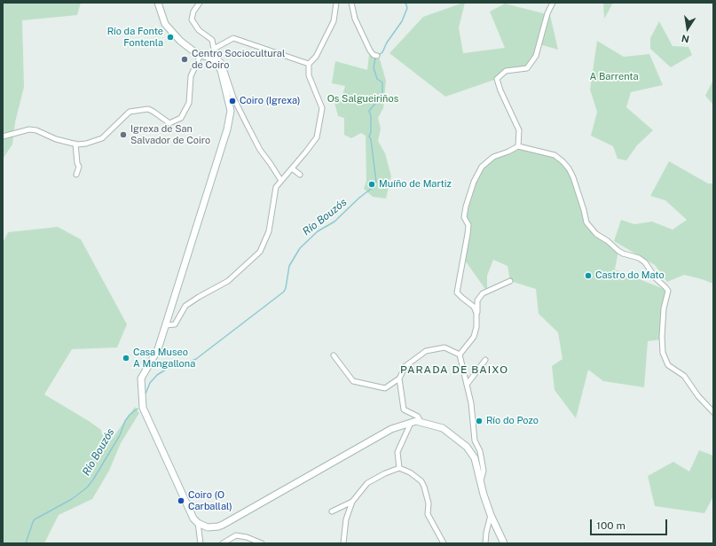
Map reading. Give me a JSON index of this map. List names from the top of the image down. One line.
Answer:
{"districts":["PARADA DE BAIXO"],"water":["Río Bouzós"],"parks":["A Barrenta","Os Salgueiriños"],"places":["Río da Fonte Fontenla","Centro Sociocultural de Coiro","Coiro (Igrexa)","Igrexa de San Salvador de Coiro","Muíño de Martiz","Castro do Mato","Casa Museo A Mangallona","Río do Pozo","Coiro (O Carballal)"],"scale_bar":"100 m","north":"bottom"}
